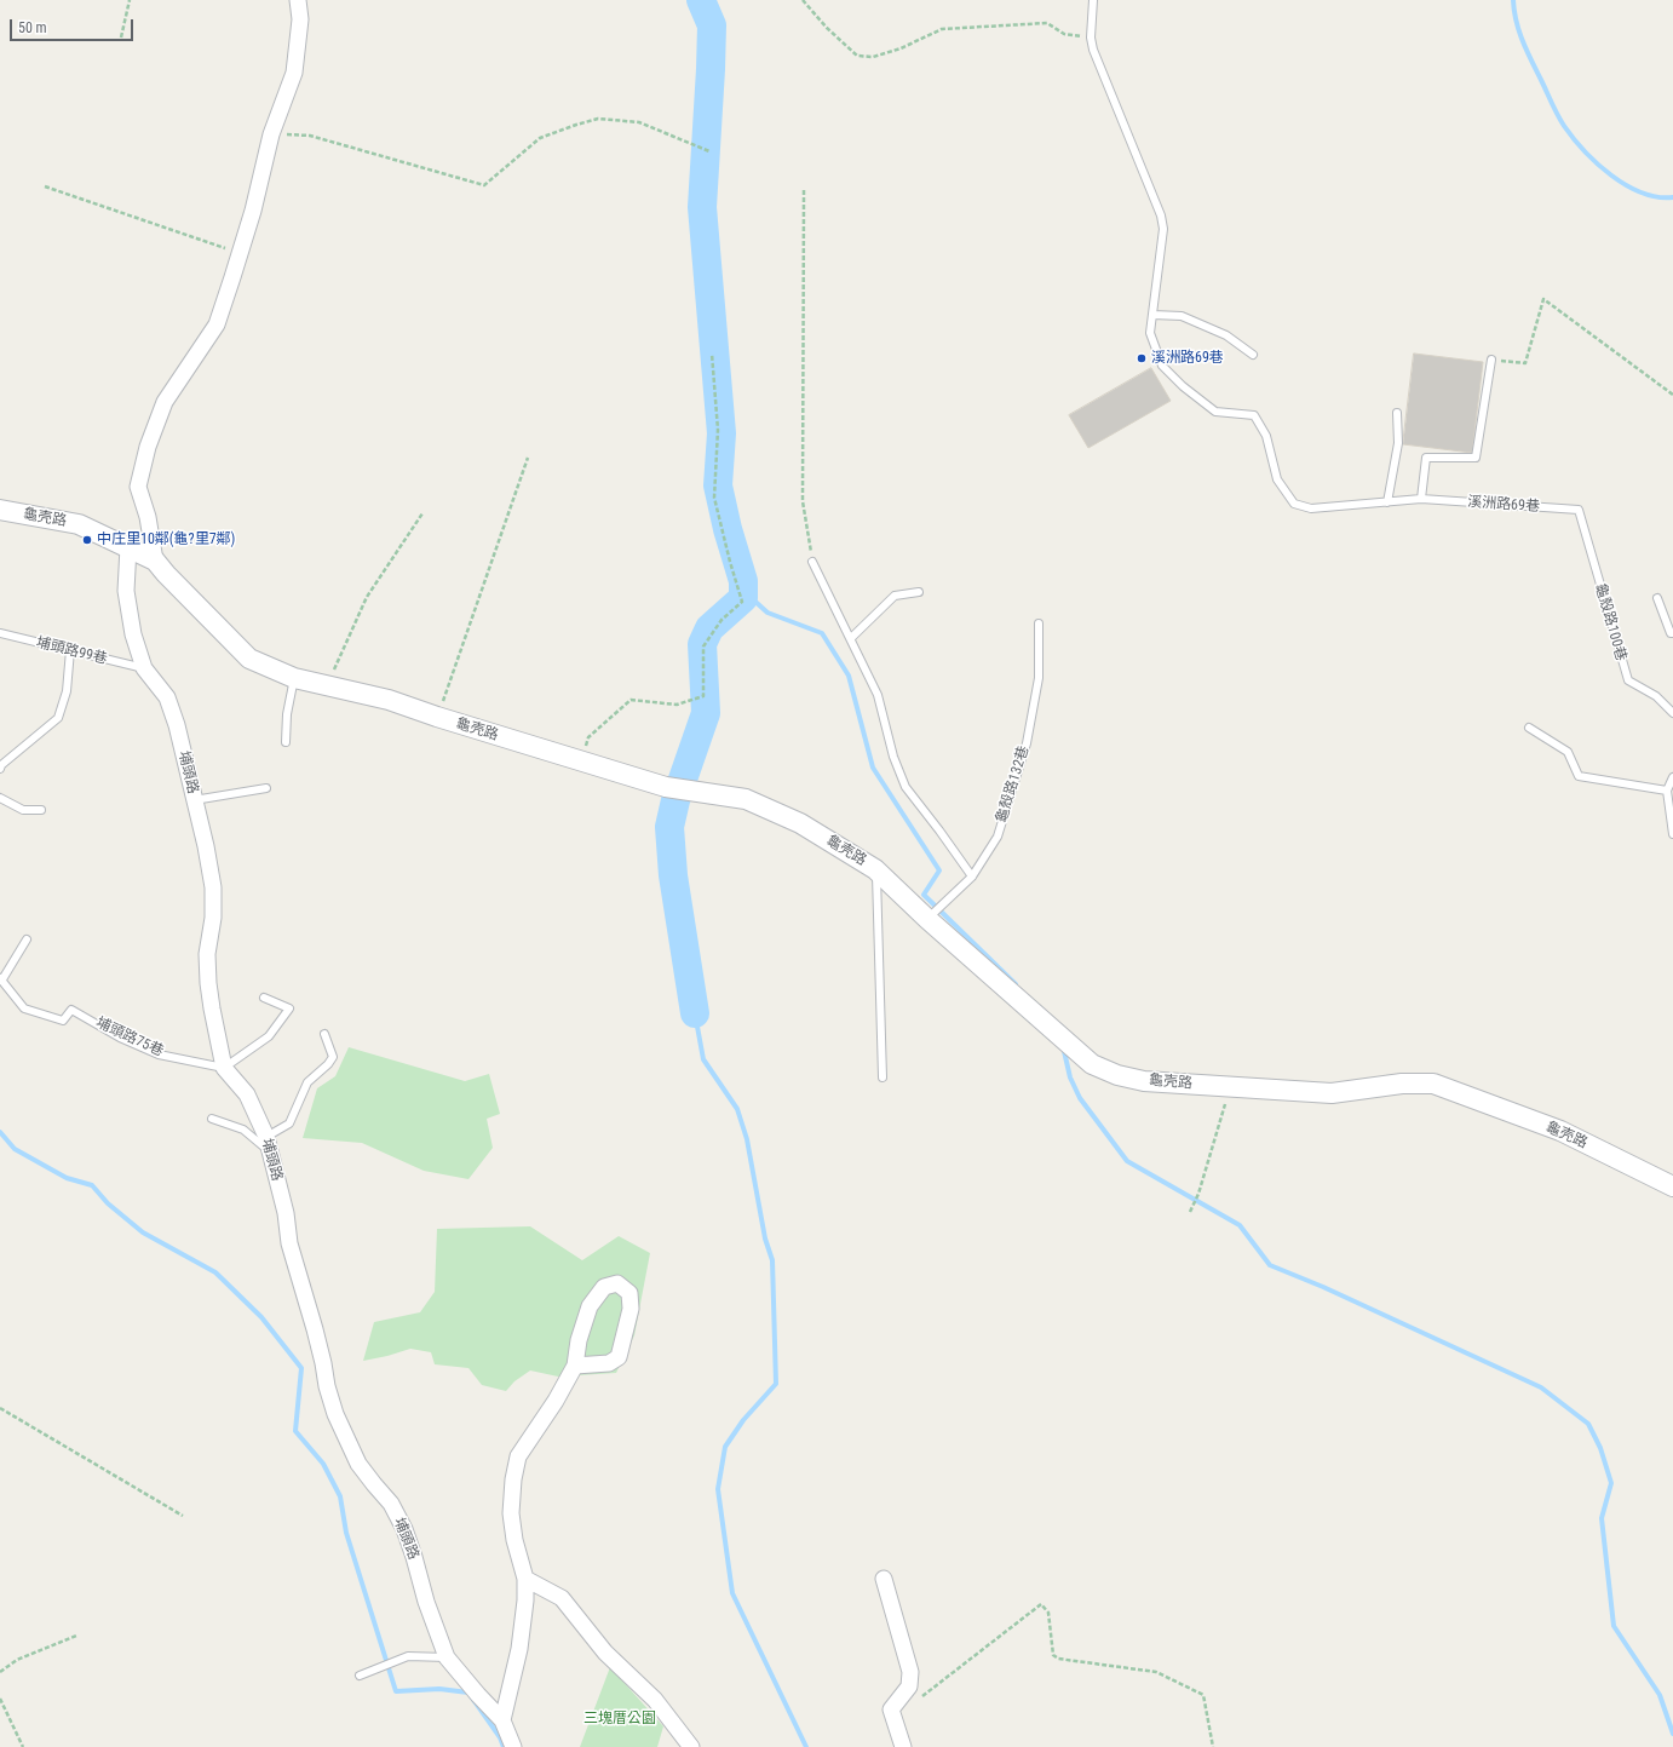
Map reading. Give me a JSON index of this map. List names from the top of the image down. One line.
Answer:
{"streets":{"street":["龜壳路","埔頭路"],"lane":["溪洲路69巷","龜殼路100巷","埔頭路99巷","龜殼路132巷","埔頭路75巷"]},"crossings":[["溪洲路69巷","龜殼路100巷"],["龜壳路","埔頭路"],["龜壳路","龜殼路132巷"],["埔頭路99巷","埔頭路"],["埔頭路","埔頭路75巷"]],"parks":["三塊厝公園"],"places":["溪洲路69巷","中庄里10鄰(龜?里7鄰)"],"scale_bar":"50 m"}
